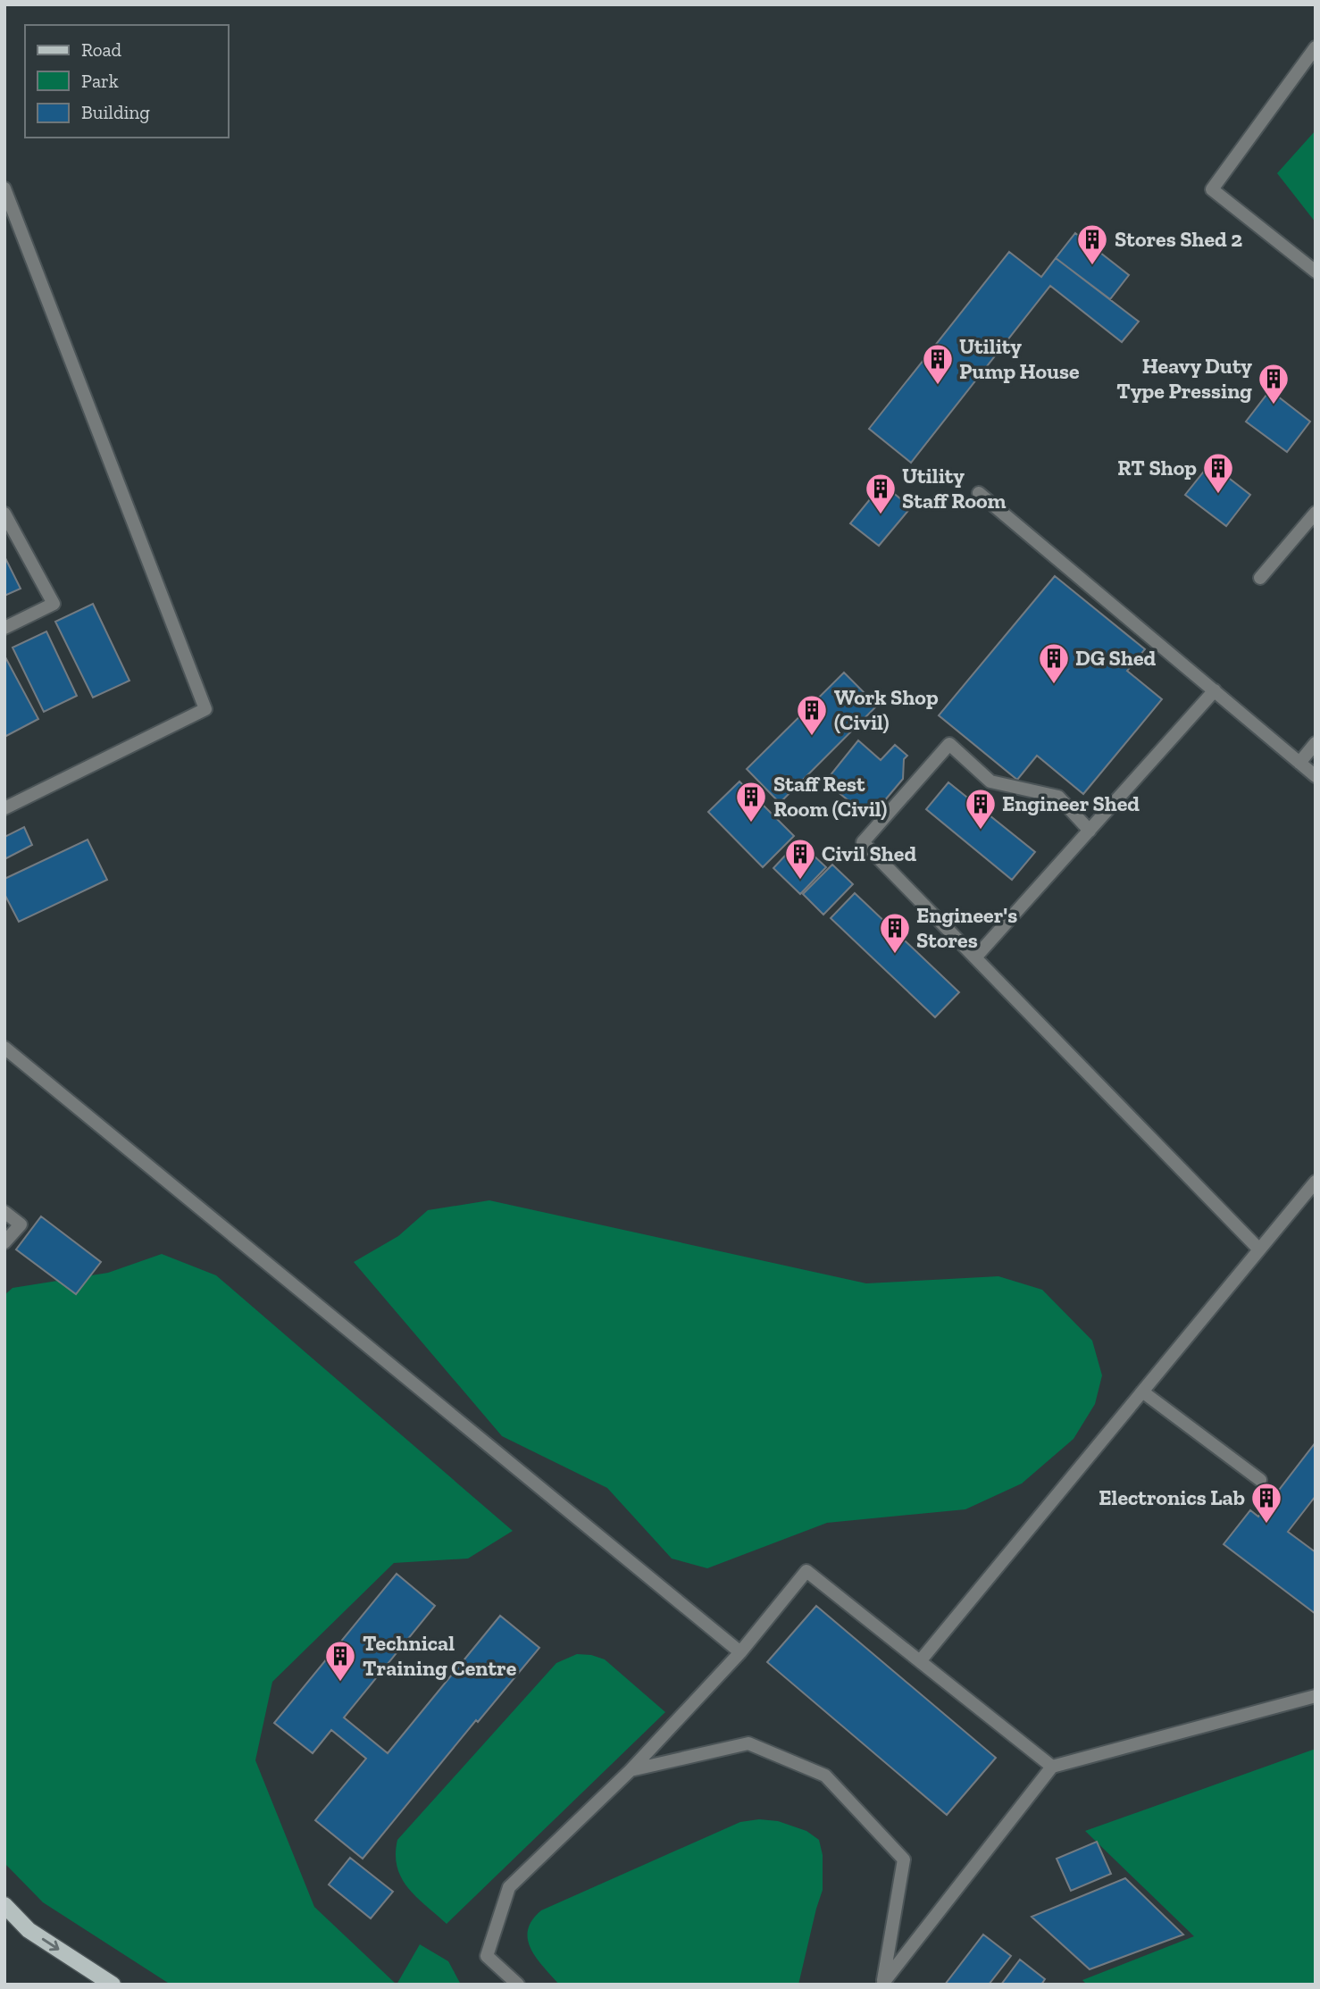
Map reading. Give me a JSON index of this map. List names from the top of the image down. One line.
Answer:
{"places":{"building":["Stores Shed 2","Utility Pump House","Heavy Duty Type Pressing","RT Shop","Utility Staff Room","DG Shed","Work Shop (Civil)","Staff Rest Room (Civil)","Engineer Shed","Civil Shed","Engineer's Stores","Electronics Lab","Technical Training Centre"]},"legend":["Road","Park","Building"]}
